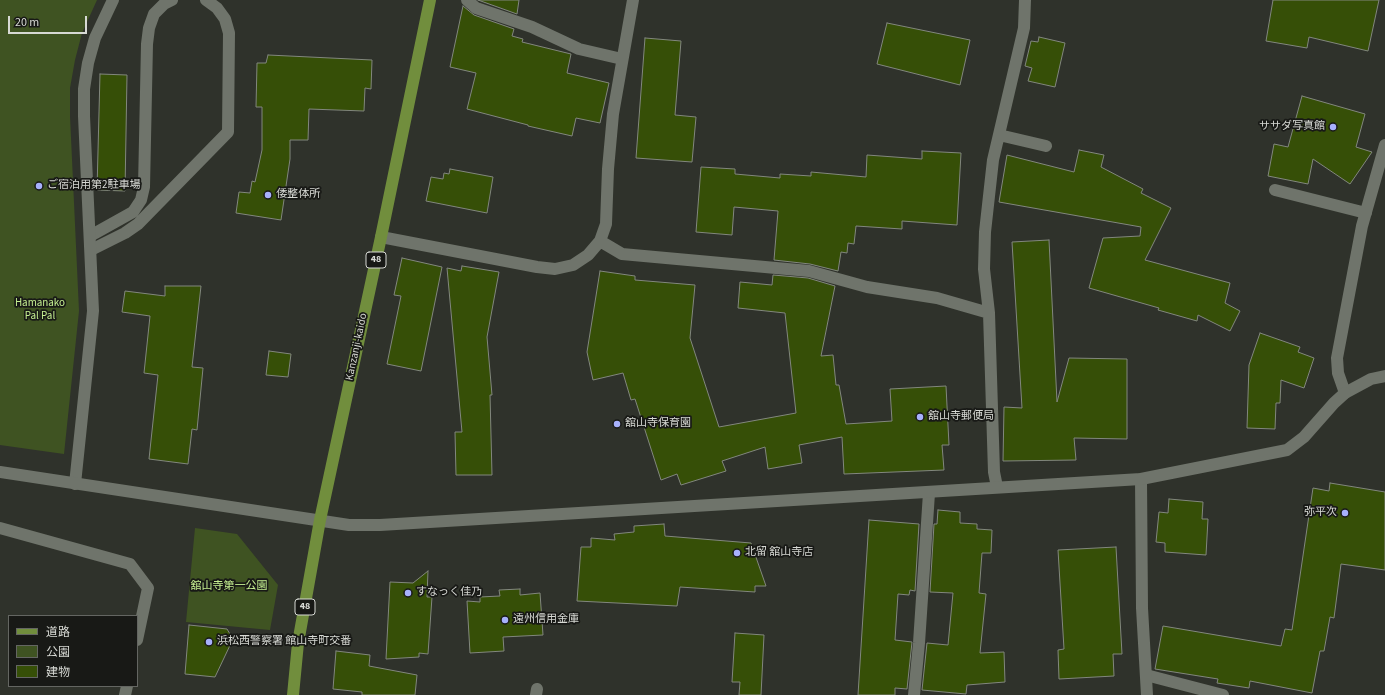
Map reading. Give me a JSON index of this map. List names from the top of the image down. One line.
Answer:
{"streets":{"main road":["48","Kanzanji-kaido"]},"parks":["Hamanako Pal Pal","舘山寺第一公園"],"places":["ササダ写真館","ご宿泊用第2駐車場","倭整体所","舘山寺郵便局","舘山寺保育園","弥平次","北留 舘山寺店","すなっく佳乃","遠州信用金庫","浜松西警察署 館山寺町交番"],"legend":["道路","公園","建物"],"scale_bar":"20 m"}
